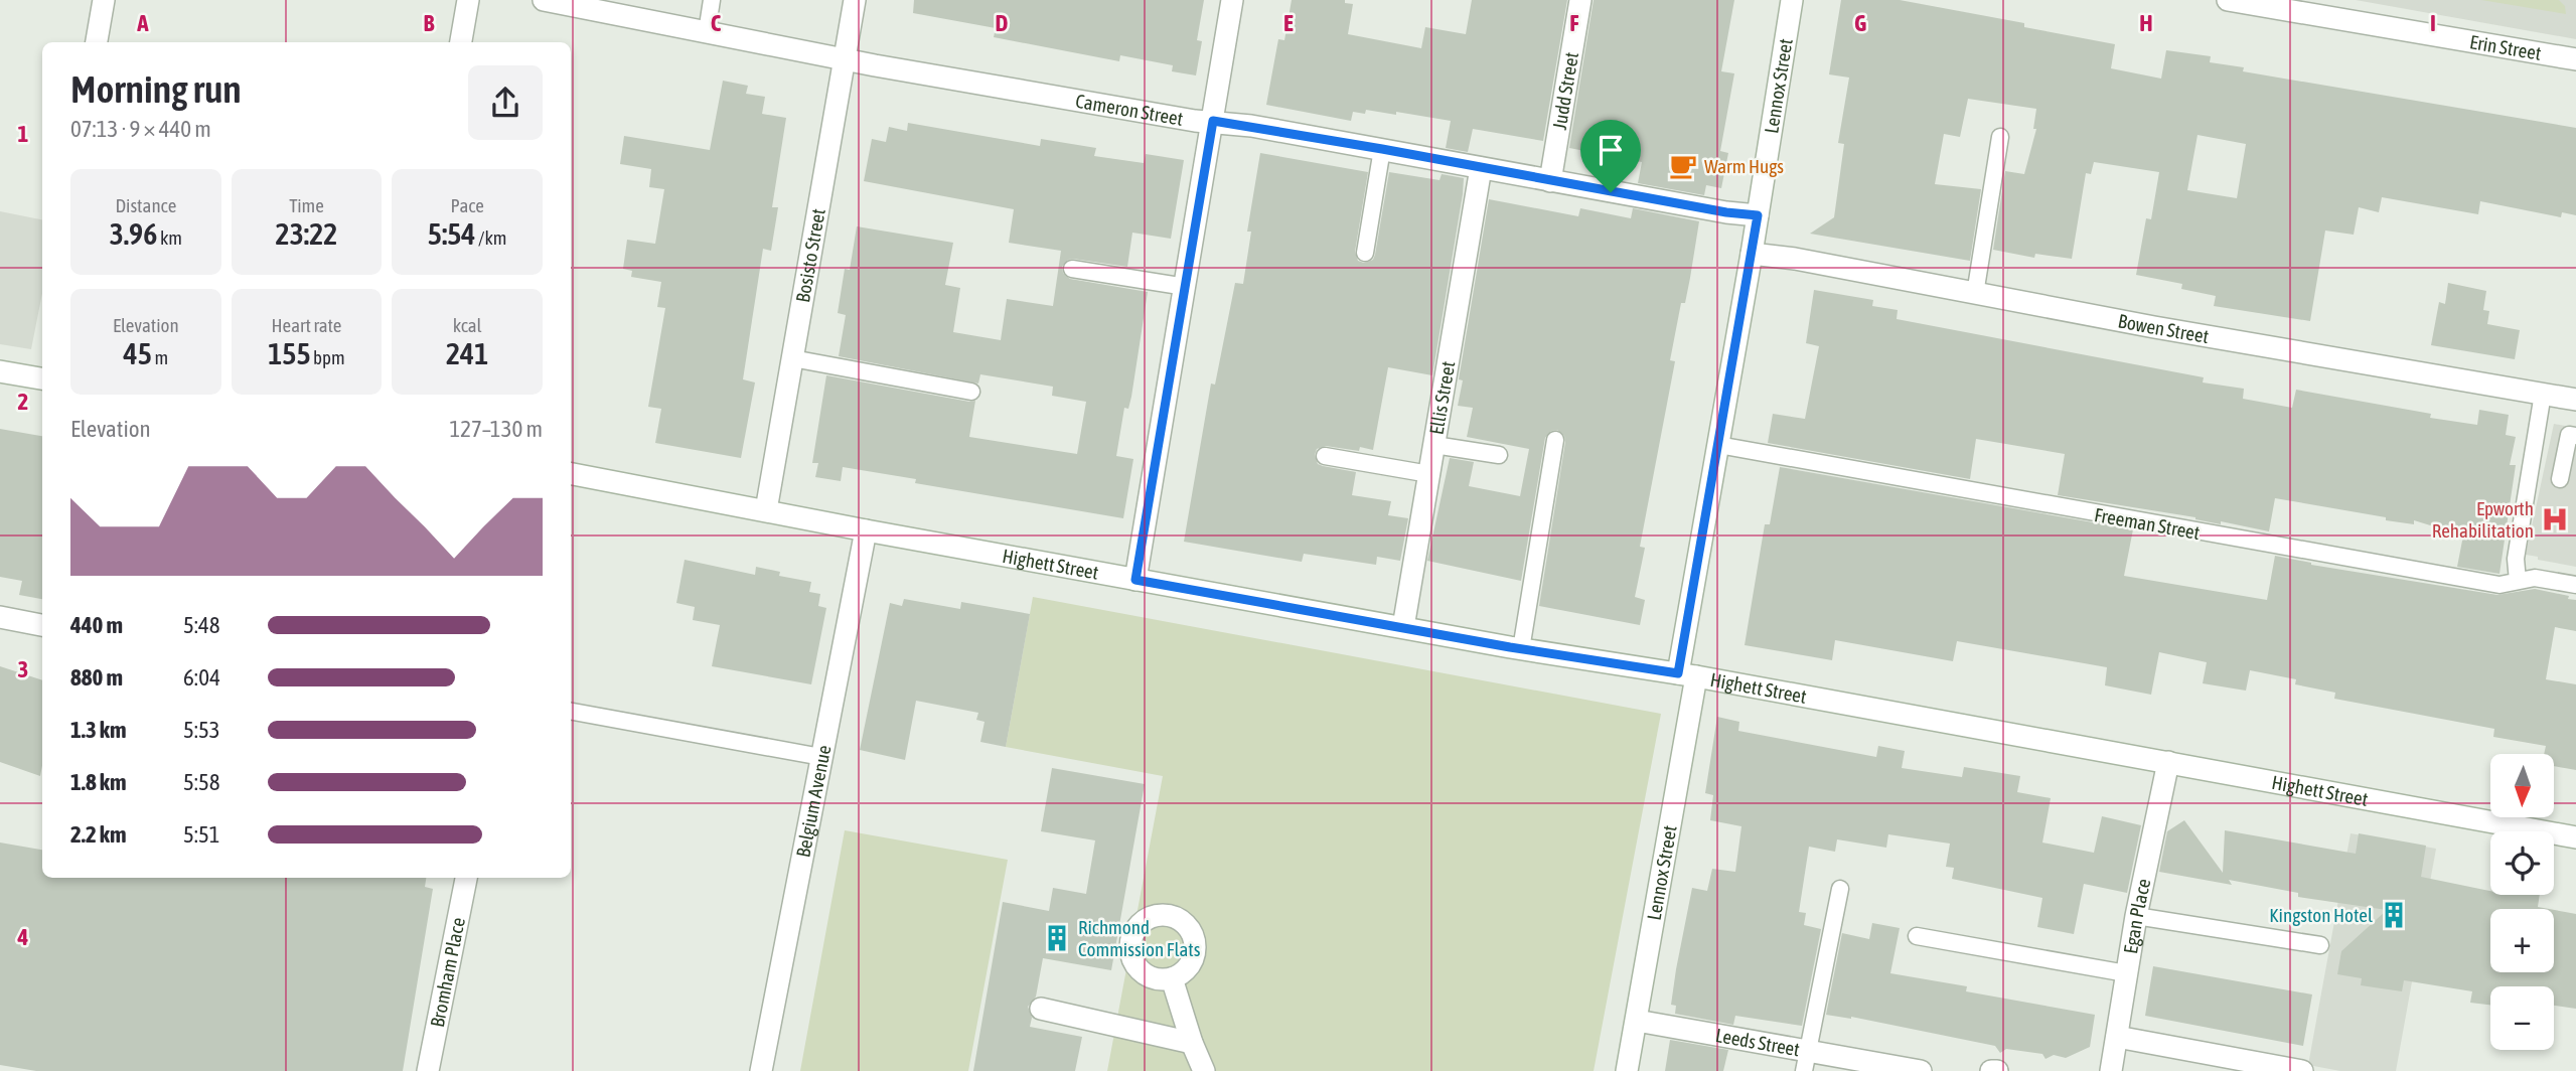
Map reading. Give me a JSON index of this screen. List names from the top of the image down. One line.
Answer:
{"streets":{"street":["Erin Street","Lennox Street","Judd Street","Cameron Street","Bosisto Street","Bowen Street","Ellis Street","Highett Street","Belgium Avenue","Egan Place","Bromham Place","Leeds Street"],"lane":["Freeman Street"]},"crossings":[["Lennox Street","Cameron Street"],["Lennox Street","Bowen Street"],["Lennox Street","Freeman Street"],["Lennox Street","Highett Street"],["Lennox Street","Leeds Street"],["Judd Street","Cameron Street"],["Cameron Street","Bosisto Street"],["Cameron Street","Ellis Street"],["Bosisto Street","Highett Street"],["Ellis Street","Highett Street"],["Highett Street","Belgium Avenue"],["Highett Street","Egan Place"]],"places":{"cafe":["Warm Hugs"],"hospital":["Epworth Rehabilitation"],"building":["Kingston Hotel","Richmond Commission Flats"]},"north":"bottom","page":{"heading":["Morning run","07:13 · 9 × 440 m"],"stats":[["Distance","3.96 km"],["Time","23:22"],["Pace","5:54 /km"],["Elevation","45 m"],["Heart rate","155 bpm"],["kcal","241"]],"chart":["Elevation","127–130 m"],"list":[{"name":"440 m","note":"5:48"},{"name":"880 m","note":"6:04"},{"name":"1.3 km","note":"5:53"},{"name":"1.8 km","note":"5:58"},{"name":"2.2 km","note":"5:51"}],"map_buttons":["+","−"]},"grid":{"columns":["A","B","C","D","E","F","G","H","I"],"rows":["1","2","3","4"]}}
